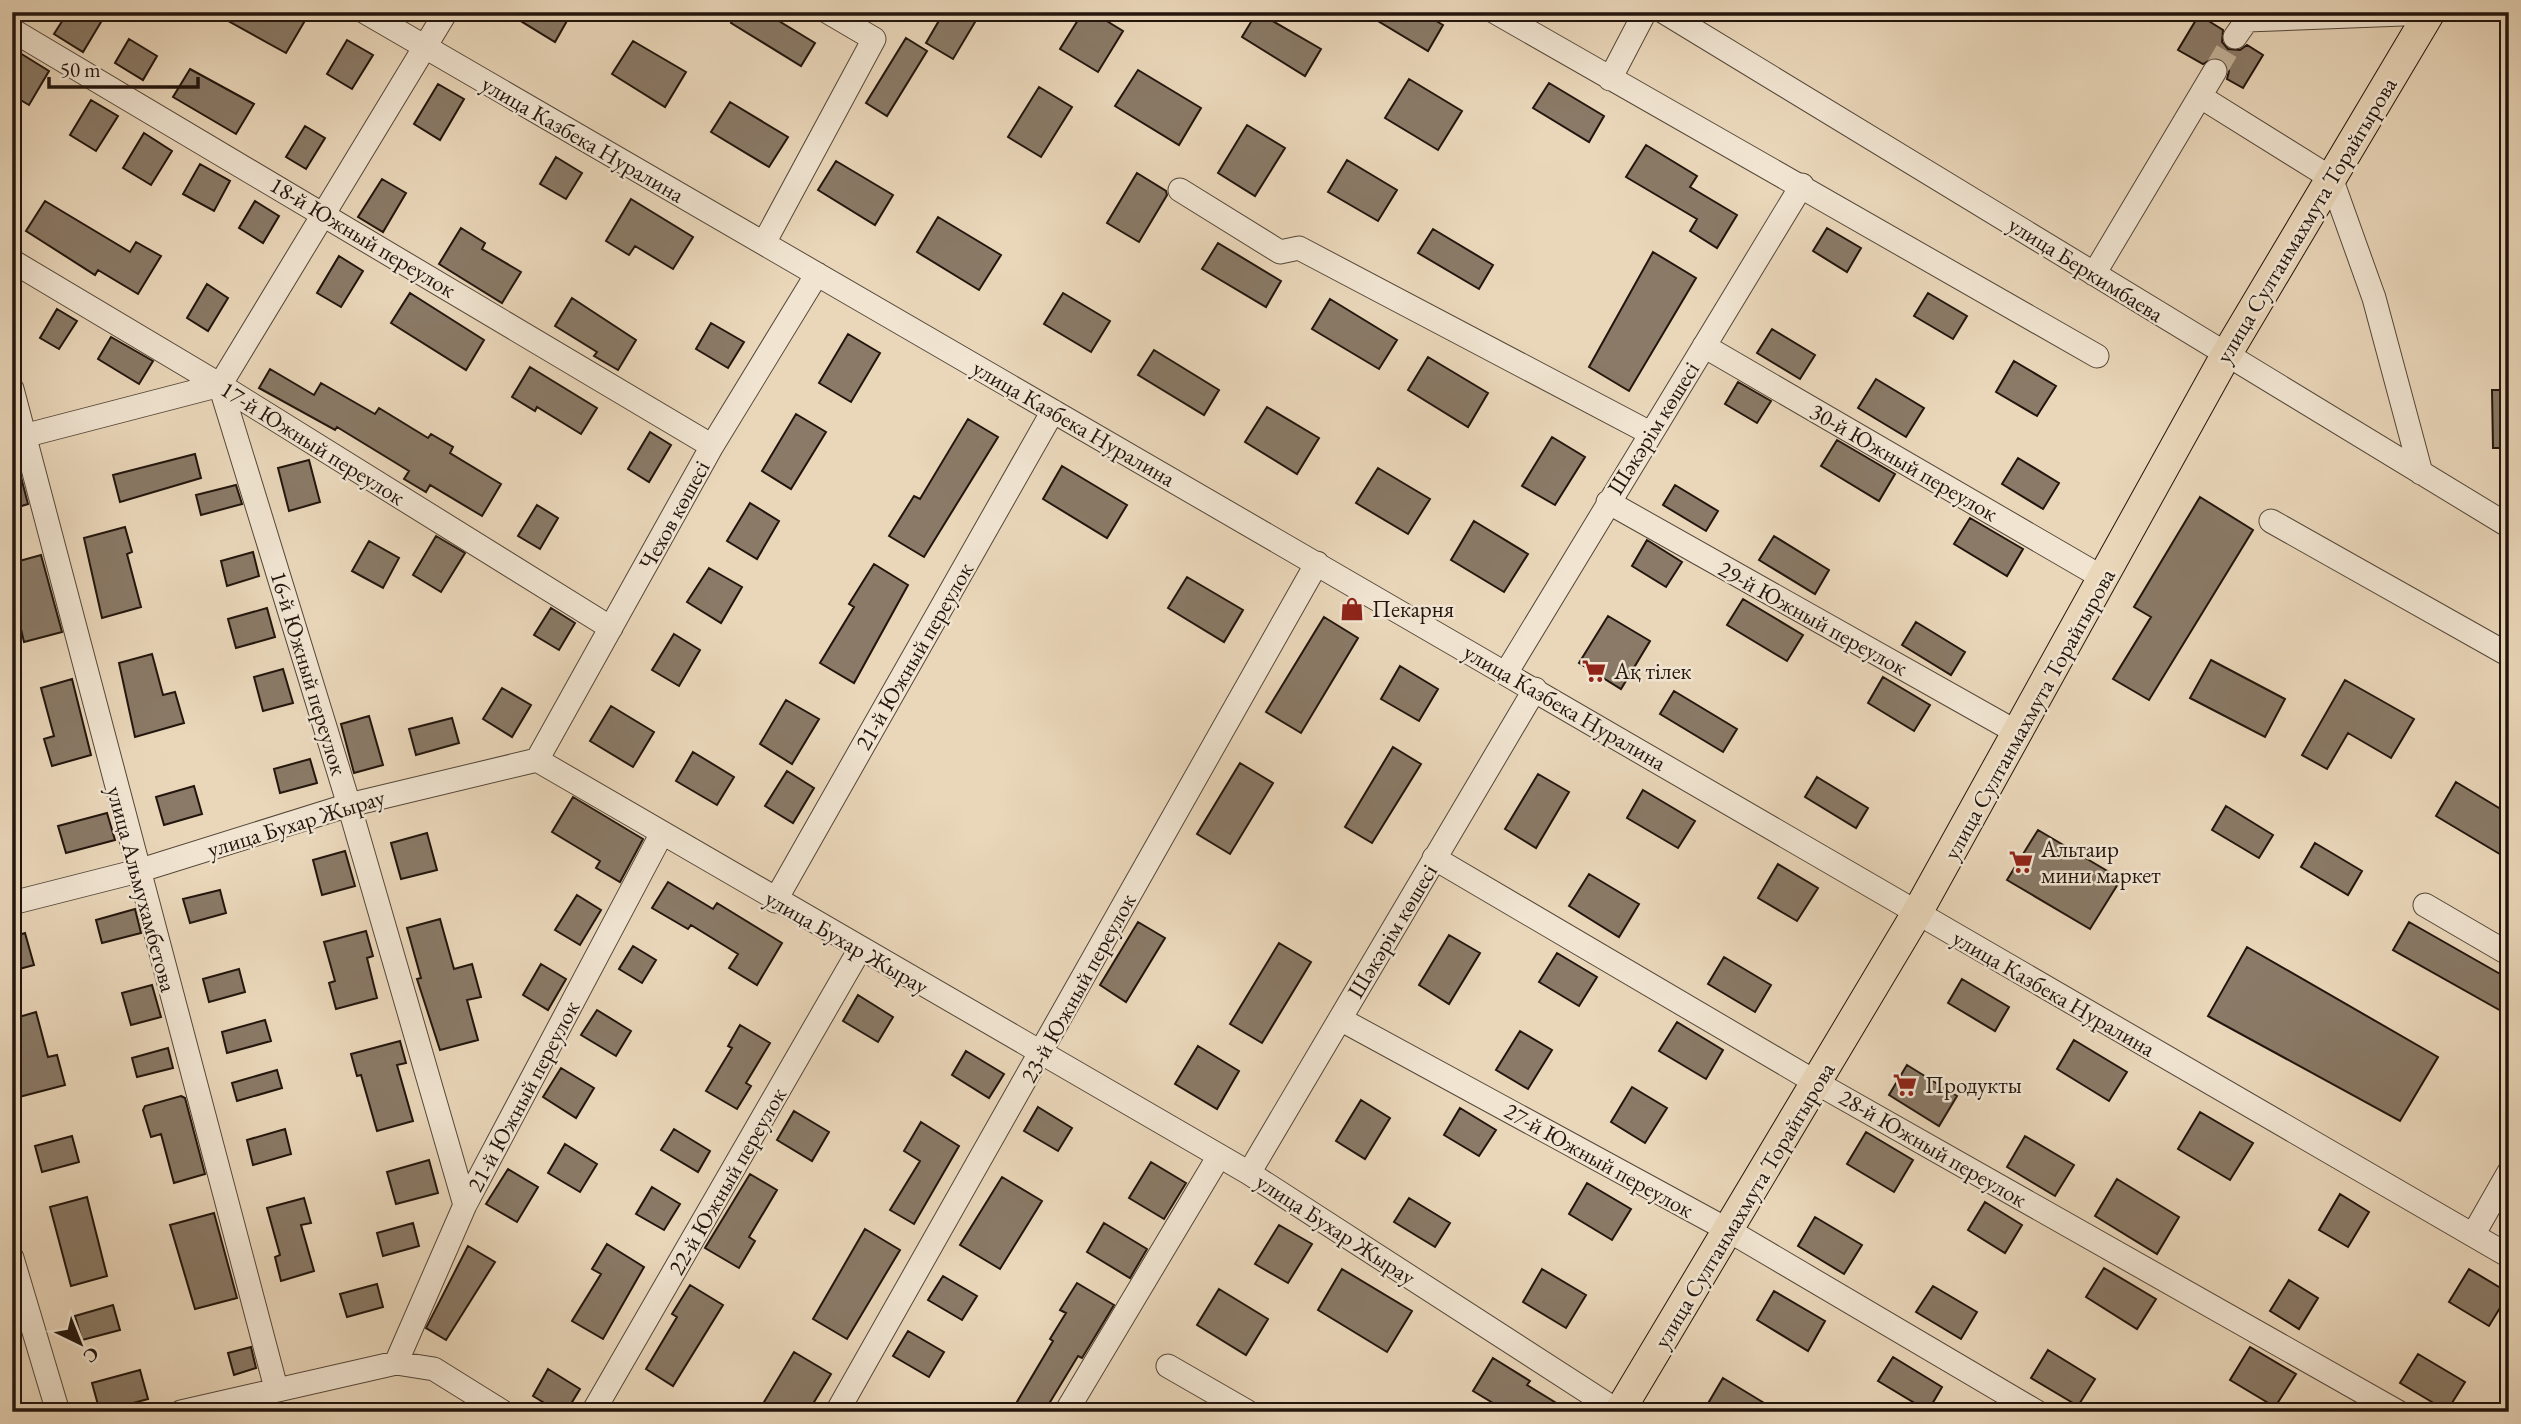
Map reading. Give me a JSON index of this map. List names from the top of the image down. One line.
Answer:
{"streets":{"main road":["улица Султанмахмута Торайгырова"],"street":["улица Казбека Нуралина","18-й Южный переулок","улица Беркимбаева","Шәкәрім көшесі","17-й Южный переулок","30-й Южный переулок","Чехов көшесі","29-й Южный переулок","21-й Южный переулок","16-й Южный переулок","улица Бухар Жырау","улица Альмухамбетова","23-й Южный переулок","28-й Южный переулок","27-й Южный переулок","22-й Южный переулок"]},"crossings":[["улица Казбека Нуралина","улица Султанмахмута Торайгырова"],["улица Казбека Нуралина","Шәкәрім көшесі"],["улица Казбека Нуралина","Чехов көшесі"],["улица Казбека Нуралина","21-й Южный переулок"],["улица Казбека Нуралина","23-й Южный переулок"],["улица Султанмахмута Торайгырова","улица Беркимбаева"],["улица Султанмахмута Торайгырова","30-й Южный переулок"],["улица Султанмахмута Торайгырова","29-й Южный переулок"],["улица Султанмахмута Торайгырова","улица Бухар Жырау"],["улица Султанмахмута Торайгырова","28-й Южный переулок"],["улица Султанмахмута Торайгырова","27-й Южный переулок"],["18-й Южный переулок","Чехов көшесі"],["Шәкәрім көшесі","30-й Южный переулок"],["Шәкәрім көшесі","29-й Южный переулок"],["Шәкәрім көшесі","улица Бухар Жырау"],["Шәкәрім көшесі","28-й Южный переулок"],["Шәкәрім көшесі","27-й Южный переулок"],["17-й Южный переулок","Чехов көшесі"],["17-й Южный переулок","16-й Южный переулок"],["Чехов көшесі","улица Бухар Жырау"],["21-й Южный переулок","16-й Южный переулок"],["21-й Южный переулок","улица Бухар Жырау"],["16-й Южный переулок","улица Бухар Жырау"],["улица Бухар Жырау","улица Альмухамбетова"],["улица Бухар Жырау","23-й Южный переулок"],["улица Бухар Жырау","22-й Южный переулок"]],"places":{"shop":["Пекарня"],"supermarket":["Ақ тілек","Альтаир мини маркет","Продукты"]},"scale_bar":"50 m","north":"bottom right"}
